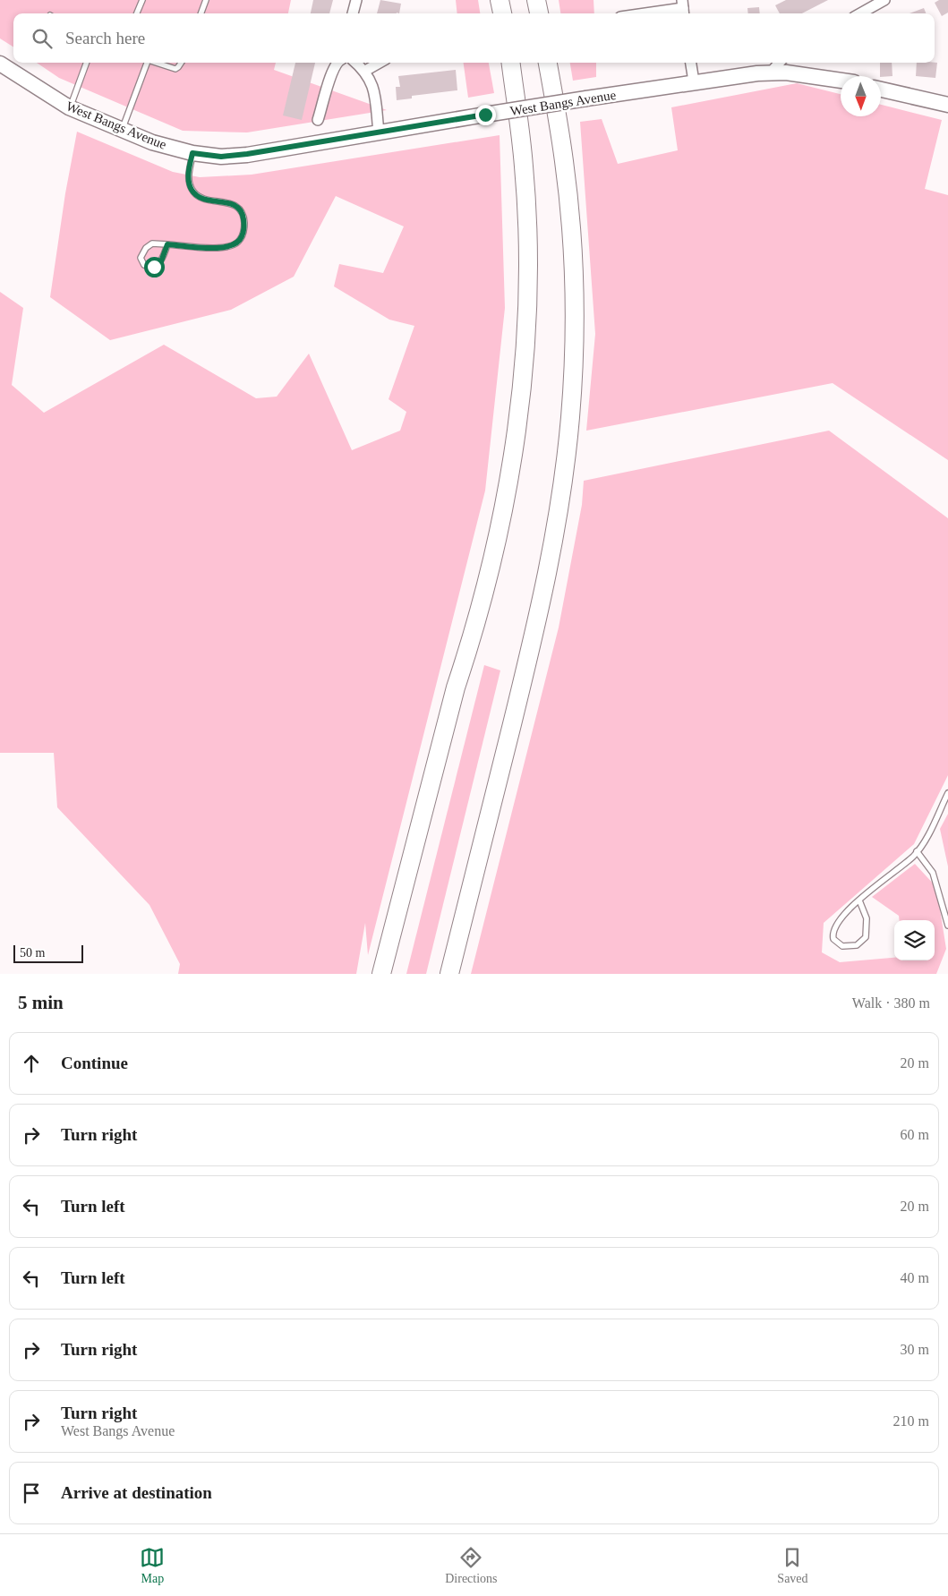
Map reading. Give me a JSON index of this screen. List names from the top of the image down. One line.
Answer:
{"streets":{"street":["West Bangs Avenue"]},"scale_bar":"50 m","north":"bottom","page":{"search":"Search here","scale":"50 m","heading":["5 min","Walk · 380 m"],"list":[["Continue","20 m"],["Turn right","60 m"],["Turn left","20 m"],["Turn left","40 m"],["Turn right","30 m"],["Turn right","West Bangs Avenue","210 m"],"Arrive at destination"],"nav":["Map","Directions","Saved"]}}
